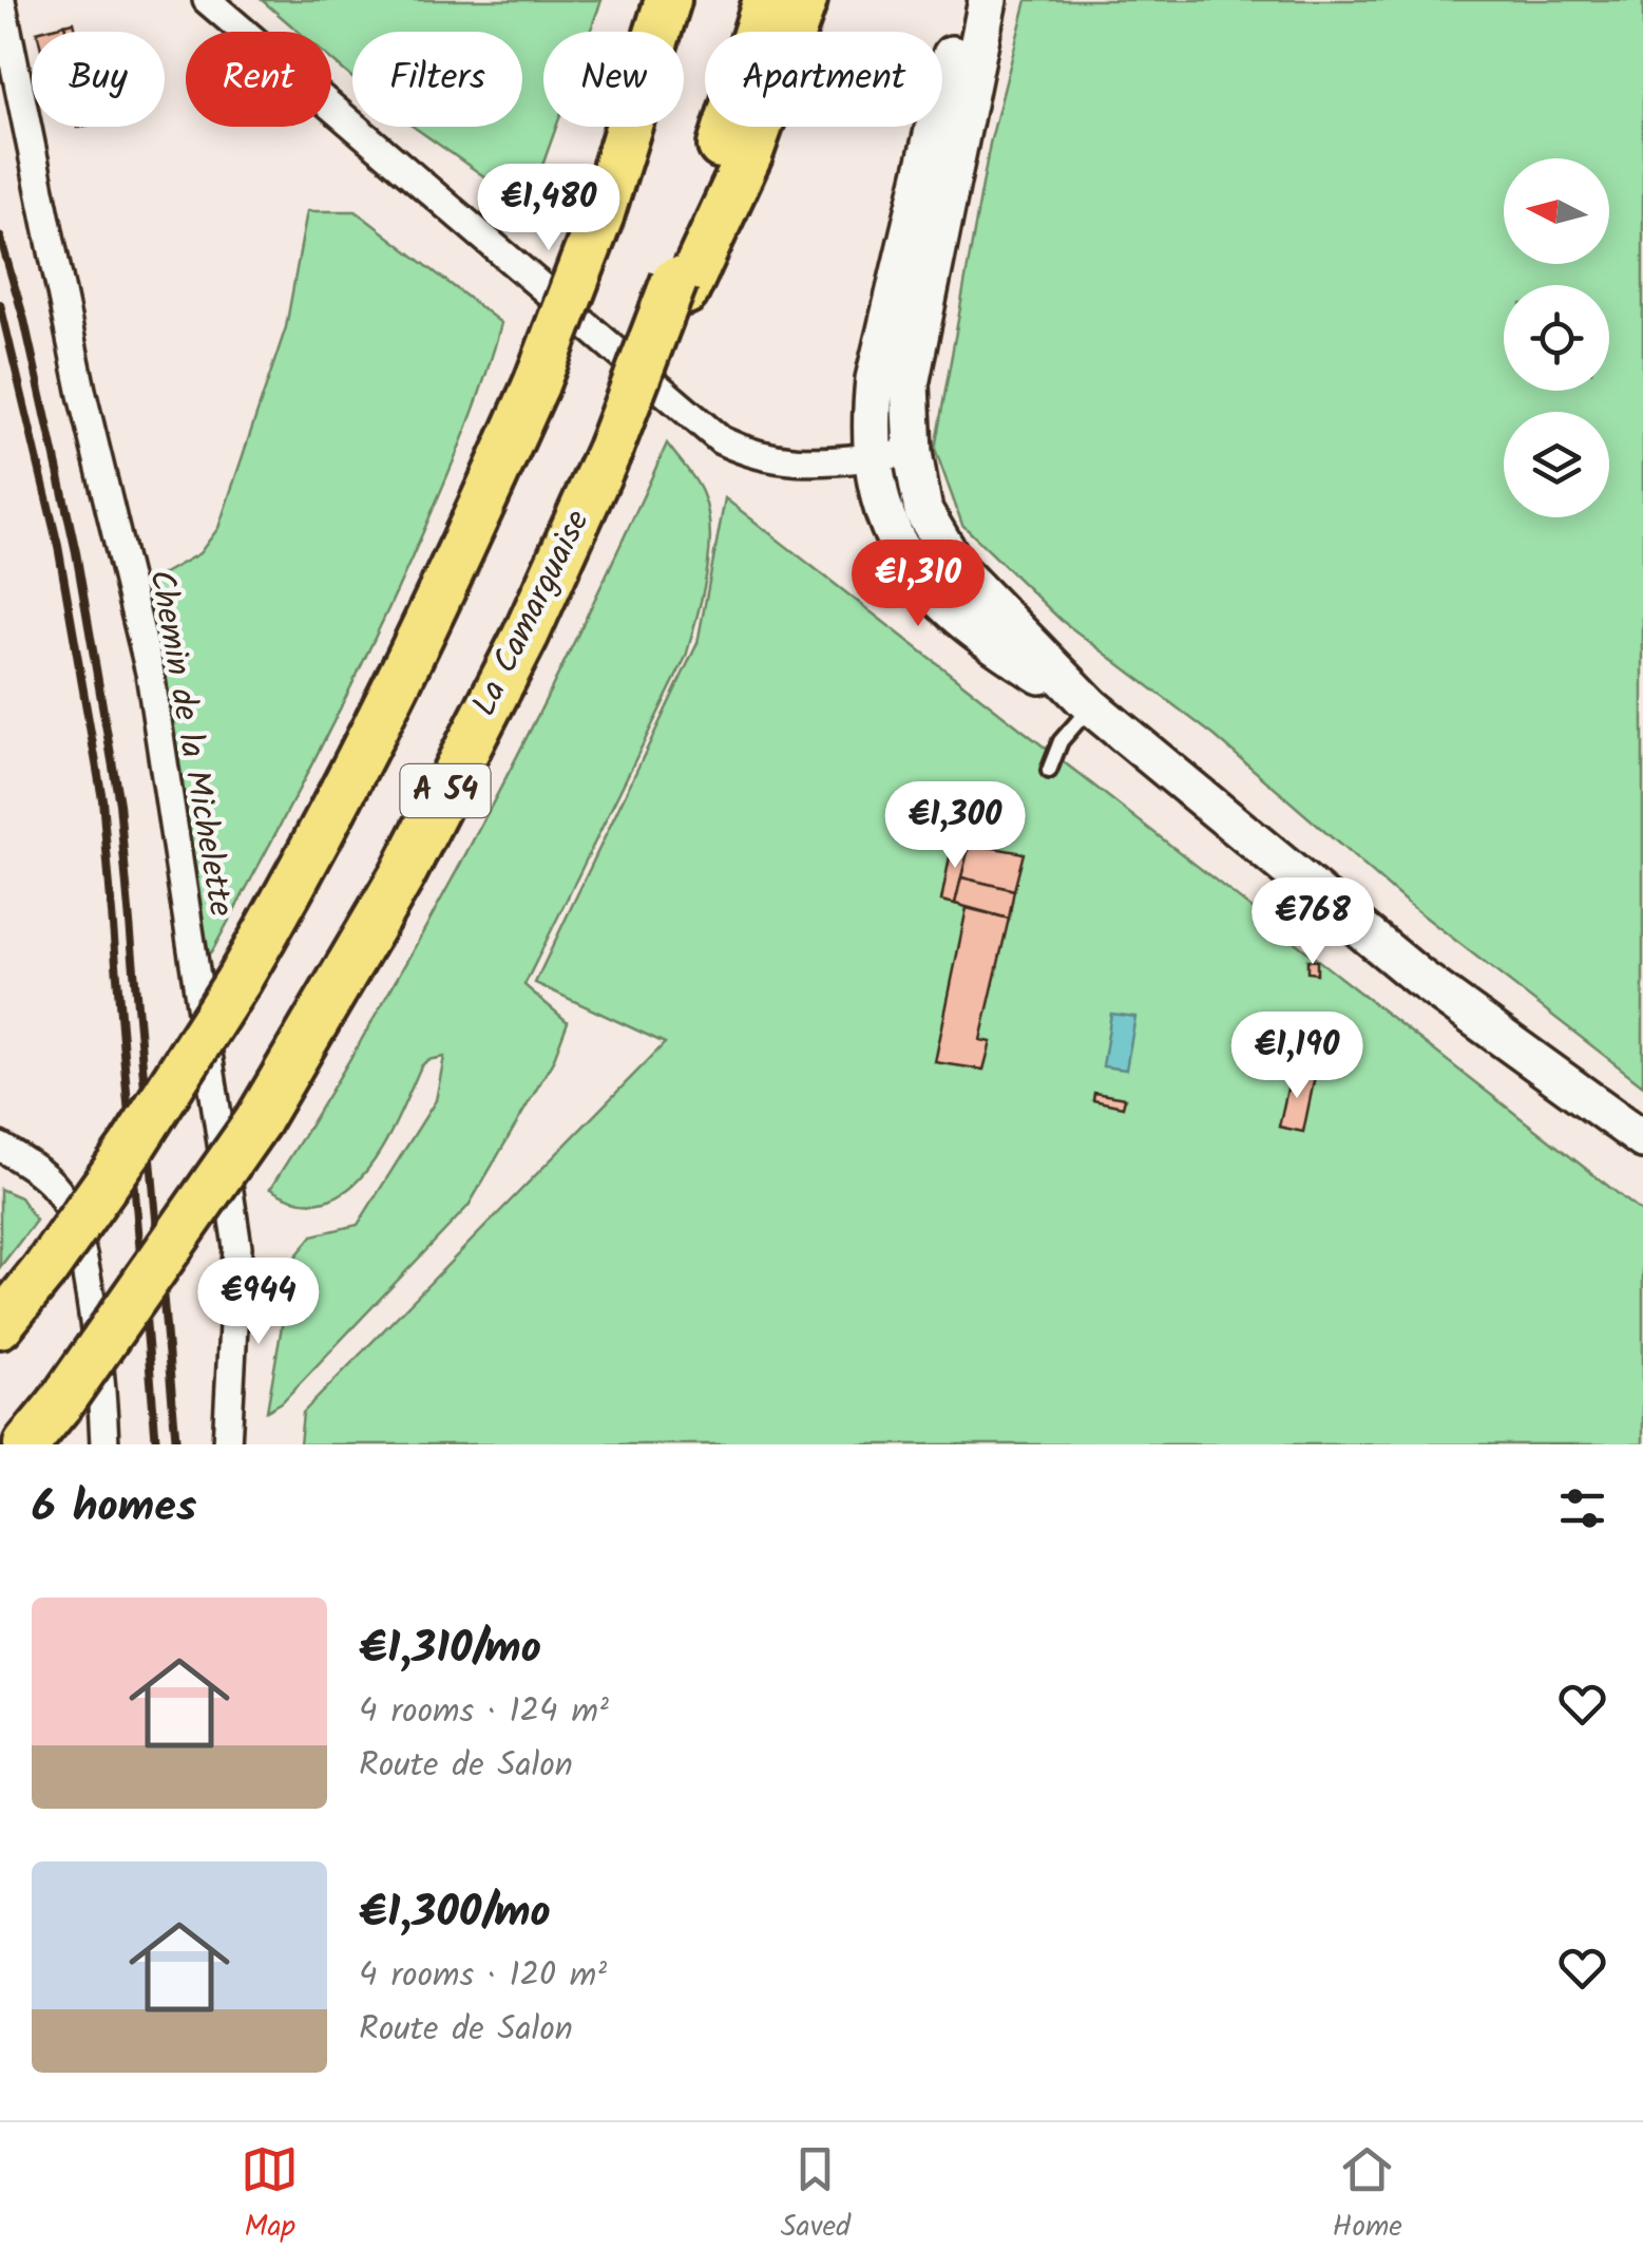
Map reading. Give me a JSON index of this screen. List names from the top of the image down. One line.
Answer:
{"streets":{"highway":["La Camarguaise","A 54"],"street":["Chemin de la Michelette"]},"north":"left","page":{"chip":["Buy","Rent","Filters","New","Apartment"],"price":["€1,480","€1,310","€1,300","€768","€1,190","€944"],"heading":"6 homes","list":[{"name":"€1,310/mo","note":"4 rooms · 124 m² · Route de Salon"},{"name":"€1,300/mo","note":"4 rooms · 120 m² · Route de Salon"}],"tabs":["Map","Saved","Home"]}}
